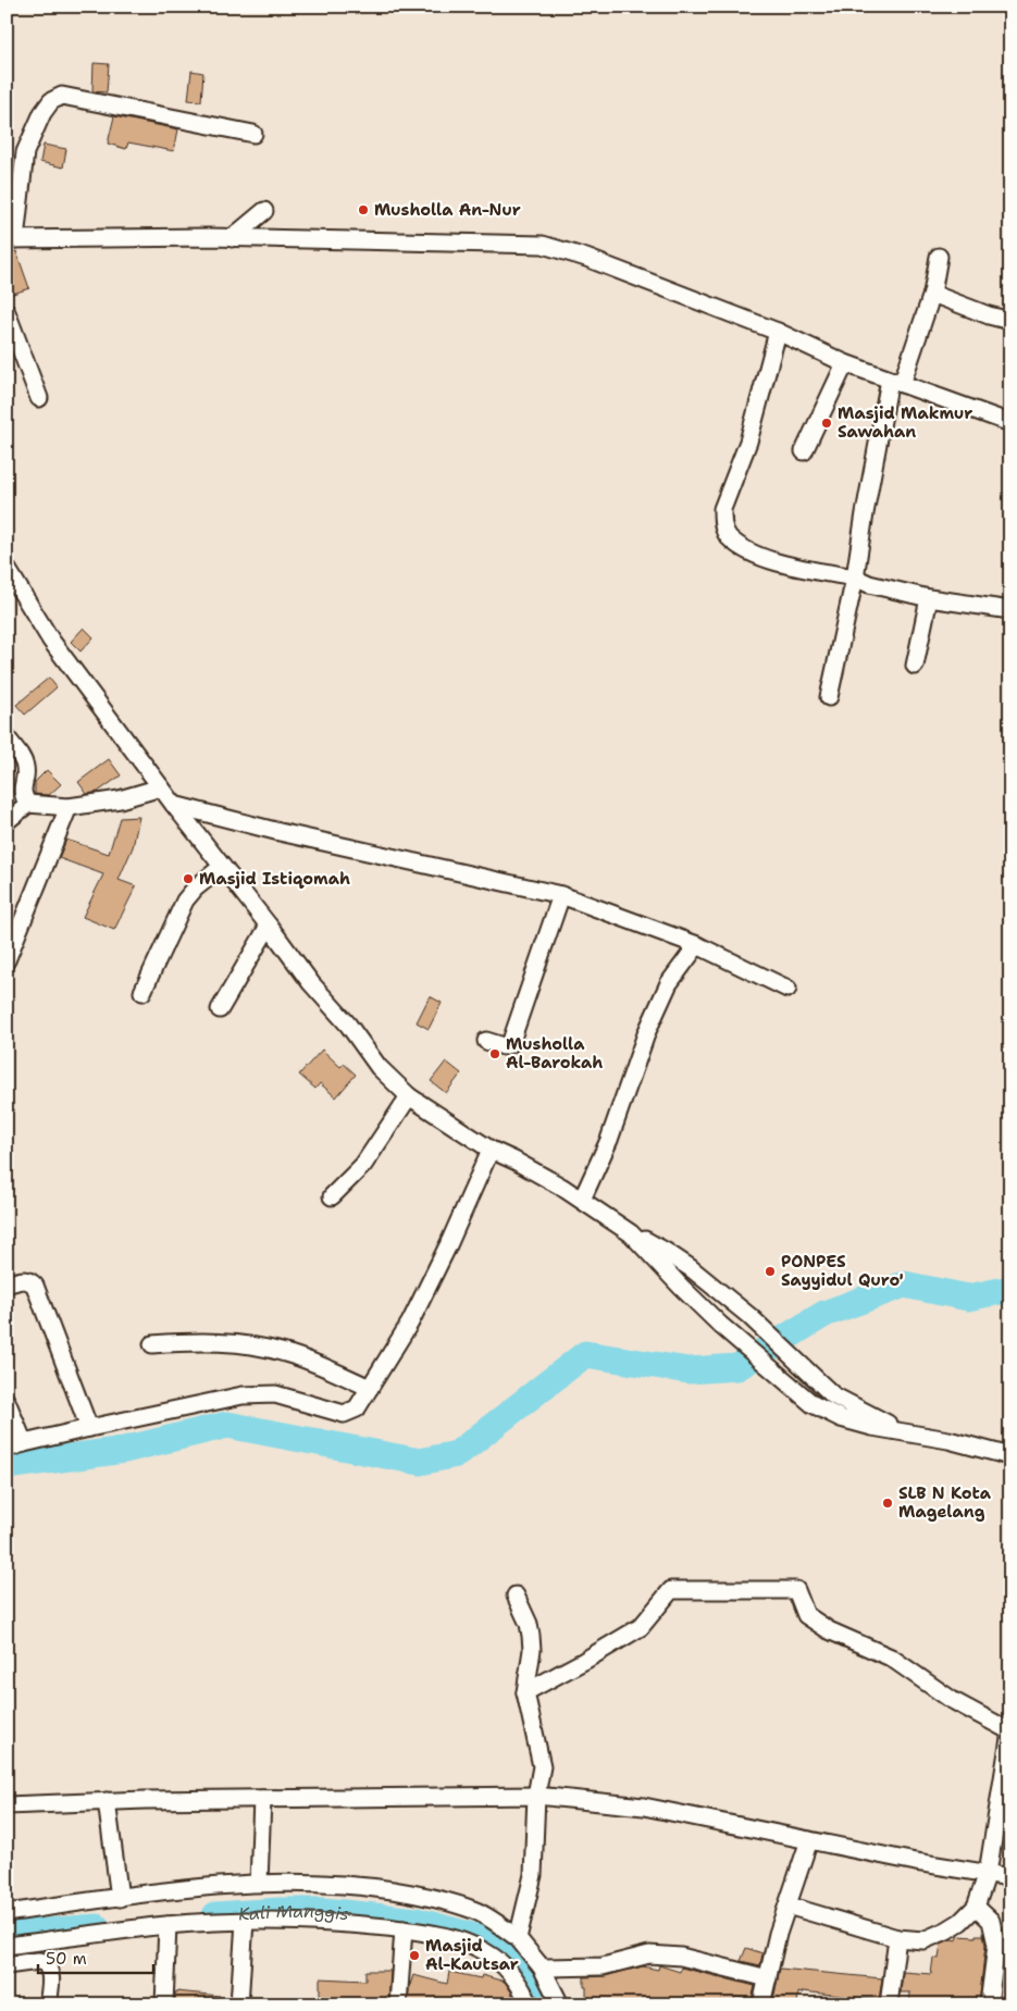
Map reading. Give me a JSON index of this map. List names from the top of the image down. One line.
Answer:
{"water":["Kali Manggis"],"places":["Musholla An-Nur","Masjid Makmur Sawahan","Masjid Istiqomah","Musholla Al-Barokah","PONPES Sayyidul Quro'","SLB N Kota Magelang","Masjid Al-Kautsar"],"scale_bar":"50 m"}
